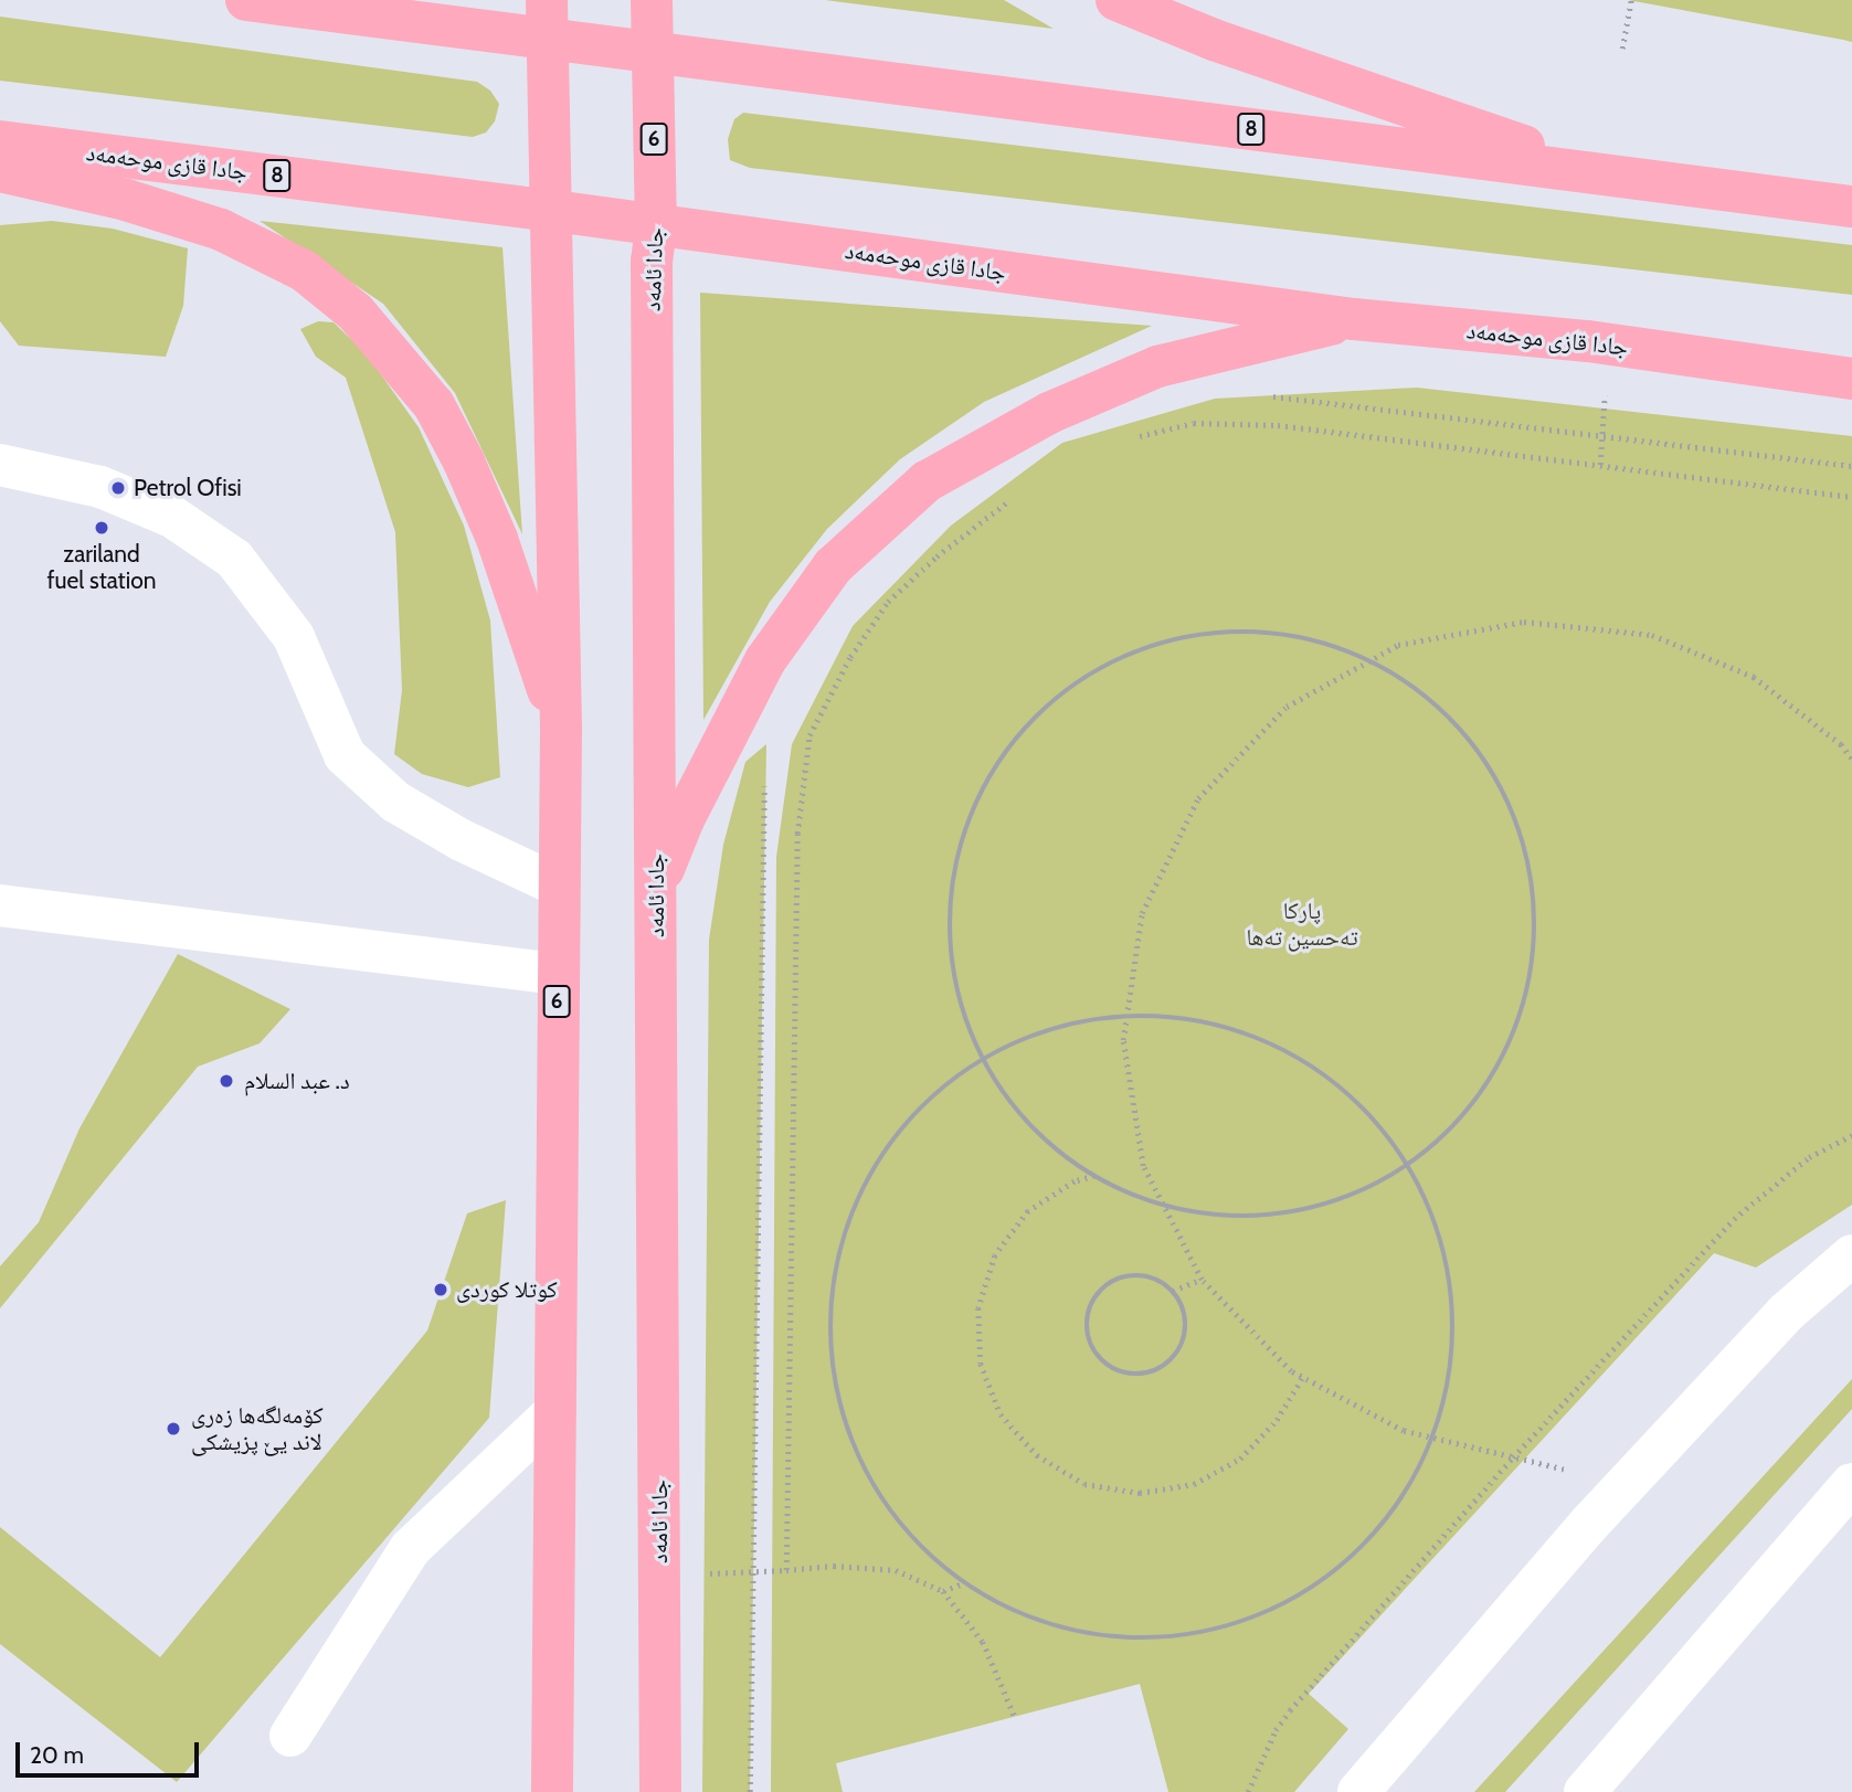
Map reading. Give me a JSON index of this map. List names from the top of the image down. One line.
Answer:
{"streets":{"main road":["8","6","جادا قازی موحەمەد","جادا ئامەد"]},"crossings":[["8","6"],["8","جادا ئامەد"],["6","جادا قازی موحەمەد"],["جادا قازی موحەمەد","جادا ئامەد"]],"parks":["پارکا تەحسین تەها"],"places":["Petrol Ofisi","zariland fuel station","د. عبد السلام","كوتلا كوردی","کۆمه‌لگه‌ها زه‌ری لاند یێ پزیشکی"],"scale_bar":"20 m"}
